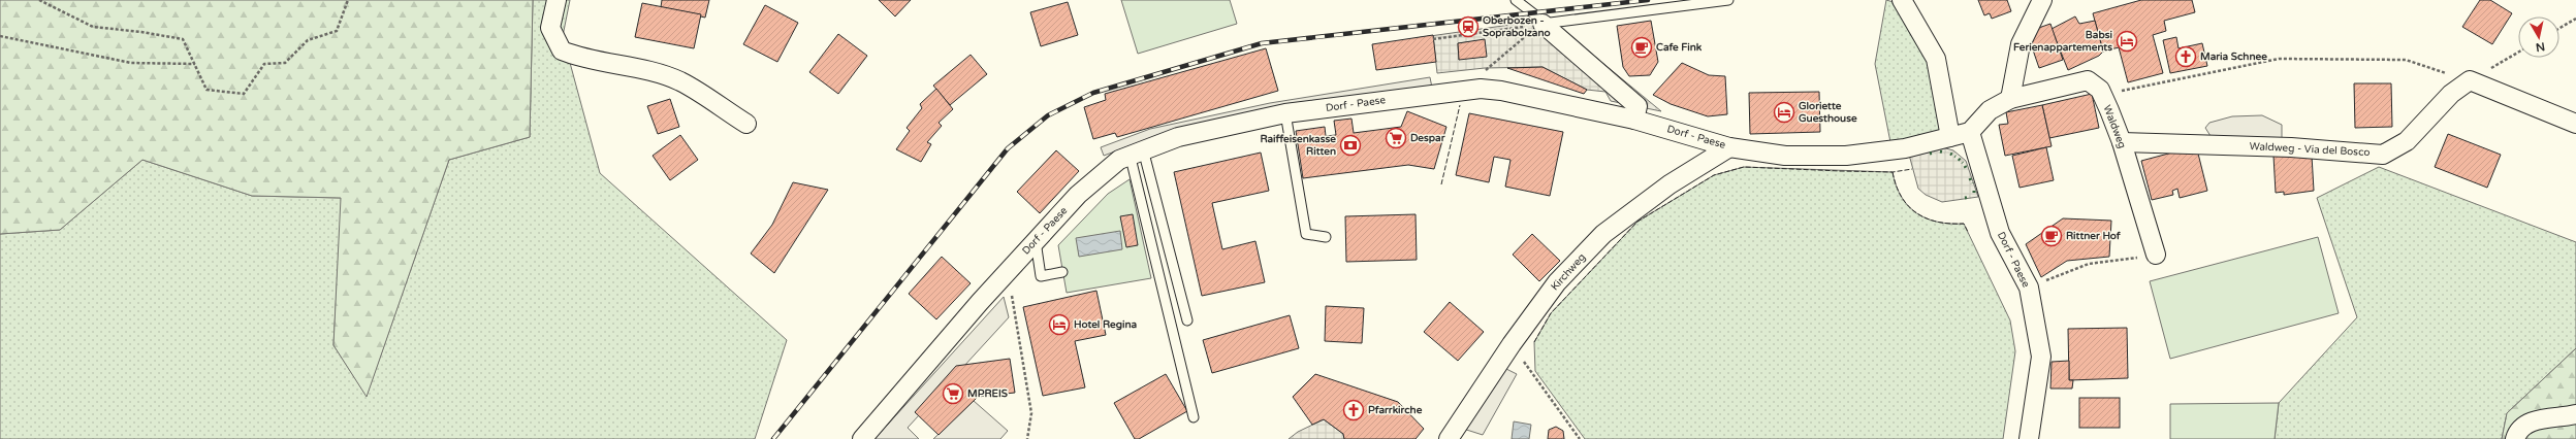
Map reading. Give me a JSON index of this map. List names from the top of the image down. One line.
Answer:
{"streets":{"street":["Dorf - Paese","Waldweg","Waldweg - Via del Bosco","Kirchweg"]},"crossings":[["Dorf - Paese","Kirchweg"],["Waldweg","Waldweg - Via del Bosco"]],"places":{"station":["Oberbozen - Soprabolzano"],"hotel":["Babsi Ferienappartements","Gloriette Guesthouse","Hotel Regina"],"cafe":["Cafe Fink","Rittner Hof"],"church":["Maria Schnee","Pfarrkirche"],"supermarket":["Despar","MPREIS"],"bank":["Raiffeisenkasse Ritten"]},"north":"bottom"}
